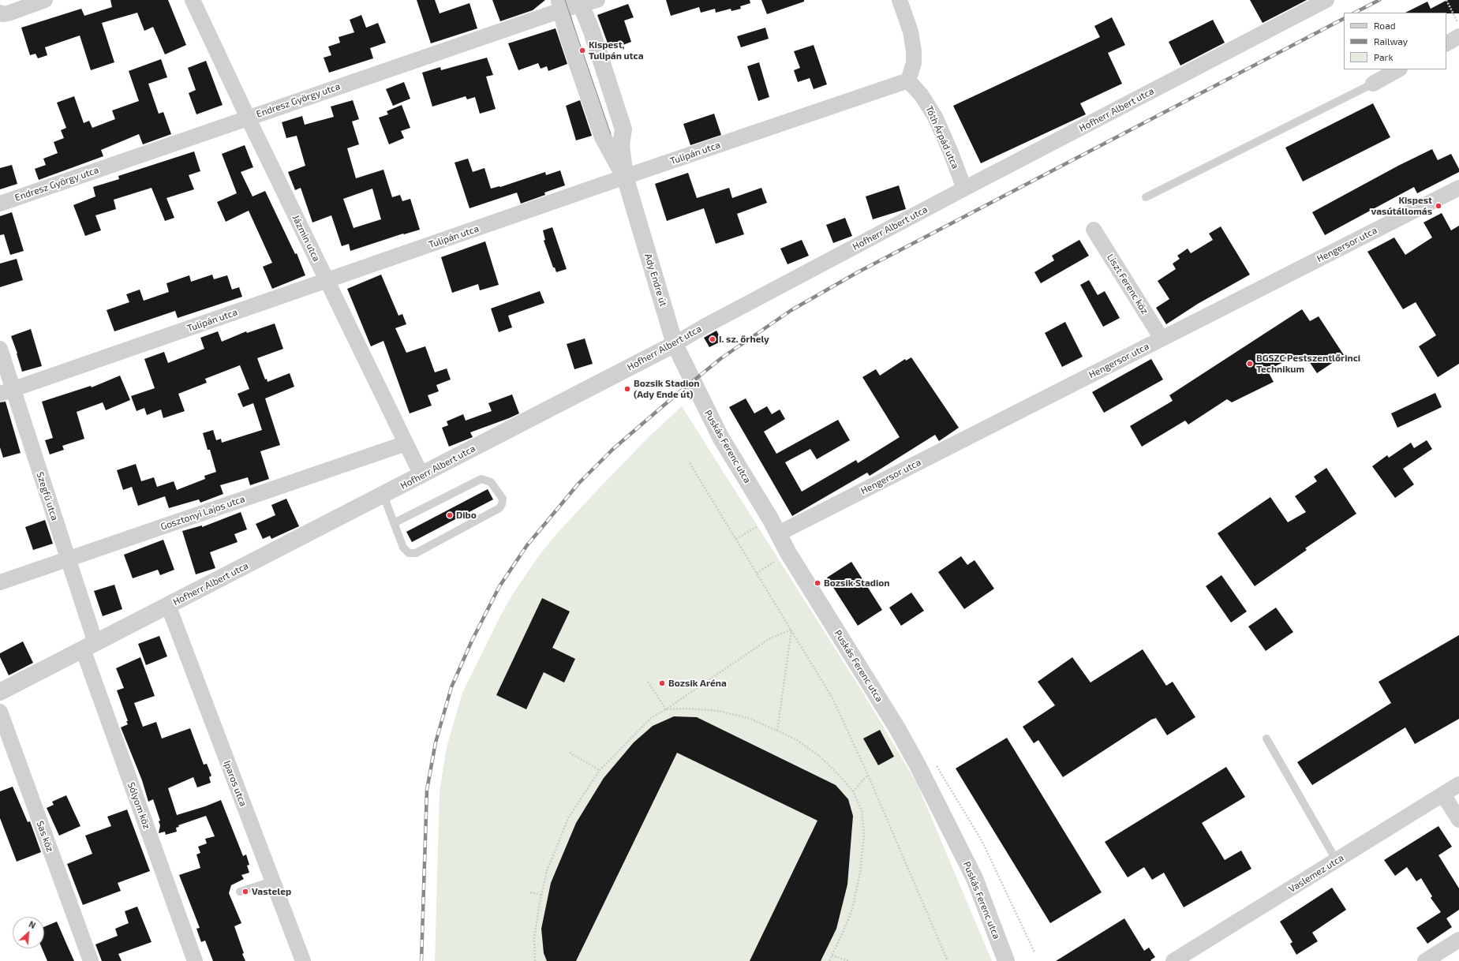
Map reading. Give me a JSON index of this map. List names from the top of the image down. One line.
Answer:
{"streets":{"street":["Endresz György utca","Hofherr Albert utca","Tóth Árpád utca","Tulipán utca","Jázmin utca","Hengersor utca","Ady Endre út","Liszt Ferenc köz","Puskás Ferenc utca","Szegfű utca","Gosztonyi Lajos utca","Iparos utca","Sólyom köz","Sas köz","Vaslemez utca"]},"crossings":[["Endresz György utca","Jázmin utca"],["Endresz György utca","Ady Endre út"],["Hofherr Albert utca","Tóth Árpád utca"],["Hofherr Albert utca","Jázmin utca"],["Hofherr Albert utca","Ady Endre út"],["Hofherr Albert utca","Szegfű utca"],["Hofherr Albert utca","Iparos utca"],["Hofherr Albert utca","Sólyom köz"],["Tóth Árpád utca","Tulipán utca"],["Tulipán utca","Jázmin utca"],["Tulipán utca","Ady Endre út"],["Tulipán utca","Szegfű utca"],["Jázmin utca","Gosztonyi Lajos utca"],["Hengersor utca","Liszt Ferenc köz"],["Hengersor utca","Puskás Ferenc utca"],["Ady Endre út","Puskás Ferenc utca"],["Szegfű utca","Gosztonyi Lajos utca"],["Szegfű utca","Sólyom köz"]],"places":["Kispest, Tulipán utca","Kispest vasútállomás","I. sz. őrhely","BGSZC Pestszentlőrinci Technikum","Bozsik Stadion (Ady Ende út)","Dibo","Bozsik Stadion","Bozsik Aréna","Vastelep"],"legend":["Road","Railway","Park"],"north":"top right"}
